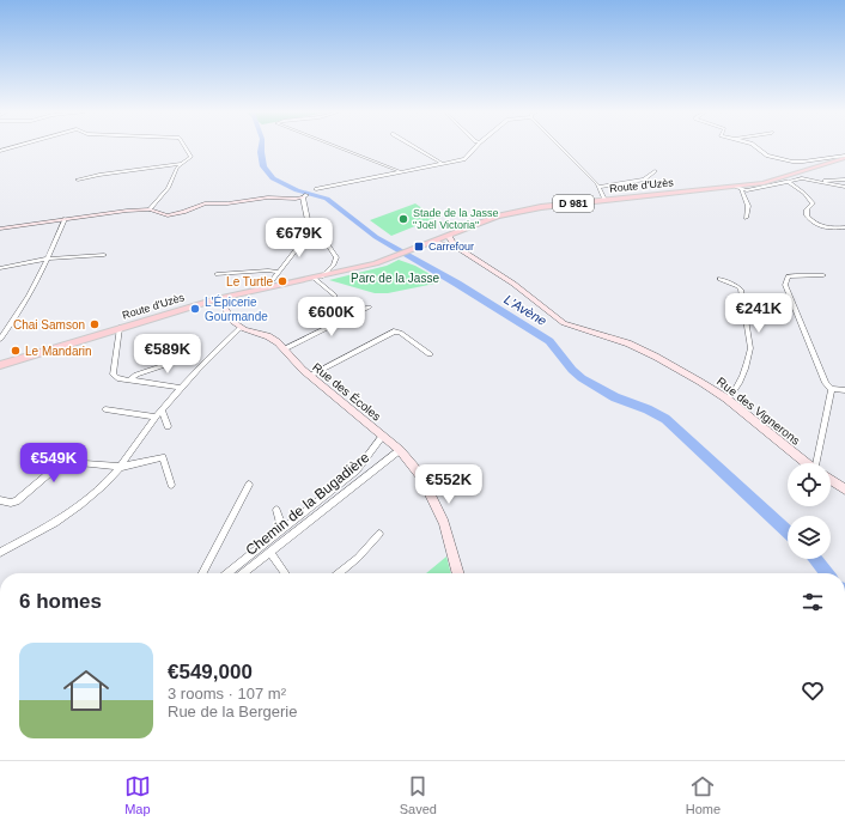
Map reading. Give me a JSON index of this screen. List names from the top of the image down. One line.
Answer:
{"streets":{"main road":["Route d'Uzès","D 981"],"street":["Rue des Écoles","Rue des Vignerons","Chemin de la Bugadière"]},"crossings":[["Route d'Uzès","Rue des Vignerons"],["Rue des Écoles","Chemin de la Bugadière"]],"water":["L'Avène"],"parks":["Parc de la Jasse"],"places":{"other":["Stade de la Jasse \"Joël Victoria\"","Le Turtle","L'Épicerie Gourmande","Chai Samson","Le Mandarin"],"transit":["Carrefour"]},"page":{"price":["€679K","€241K","€600K","€589K","€549K","€552K"],"heading":"6 homes","list":[{"name":"€549,000","note":"3 rooms · 107 m² · Rue de la Bergerie"}],"tabs":["Map","Saved","Home"]}}
